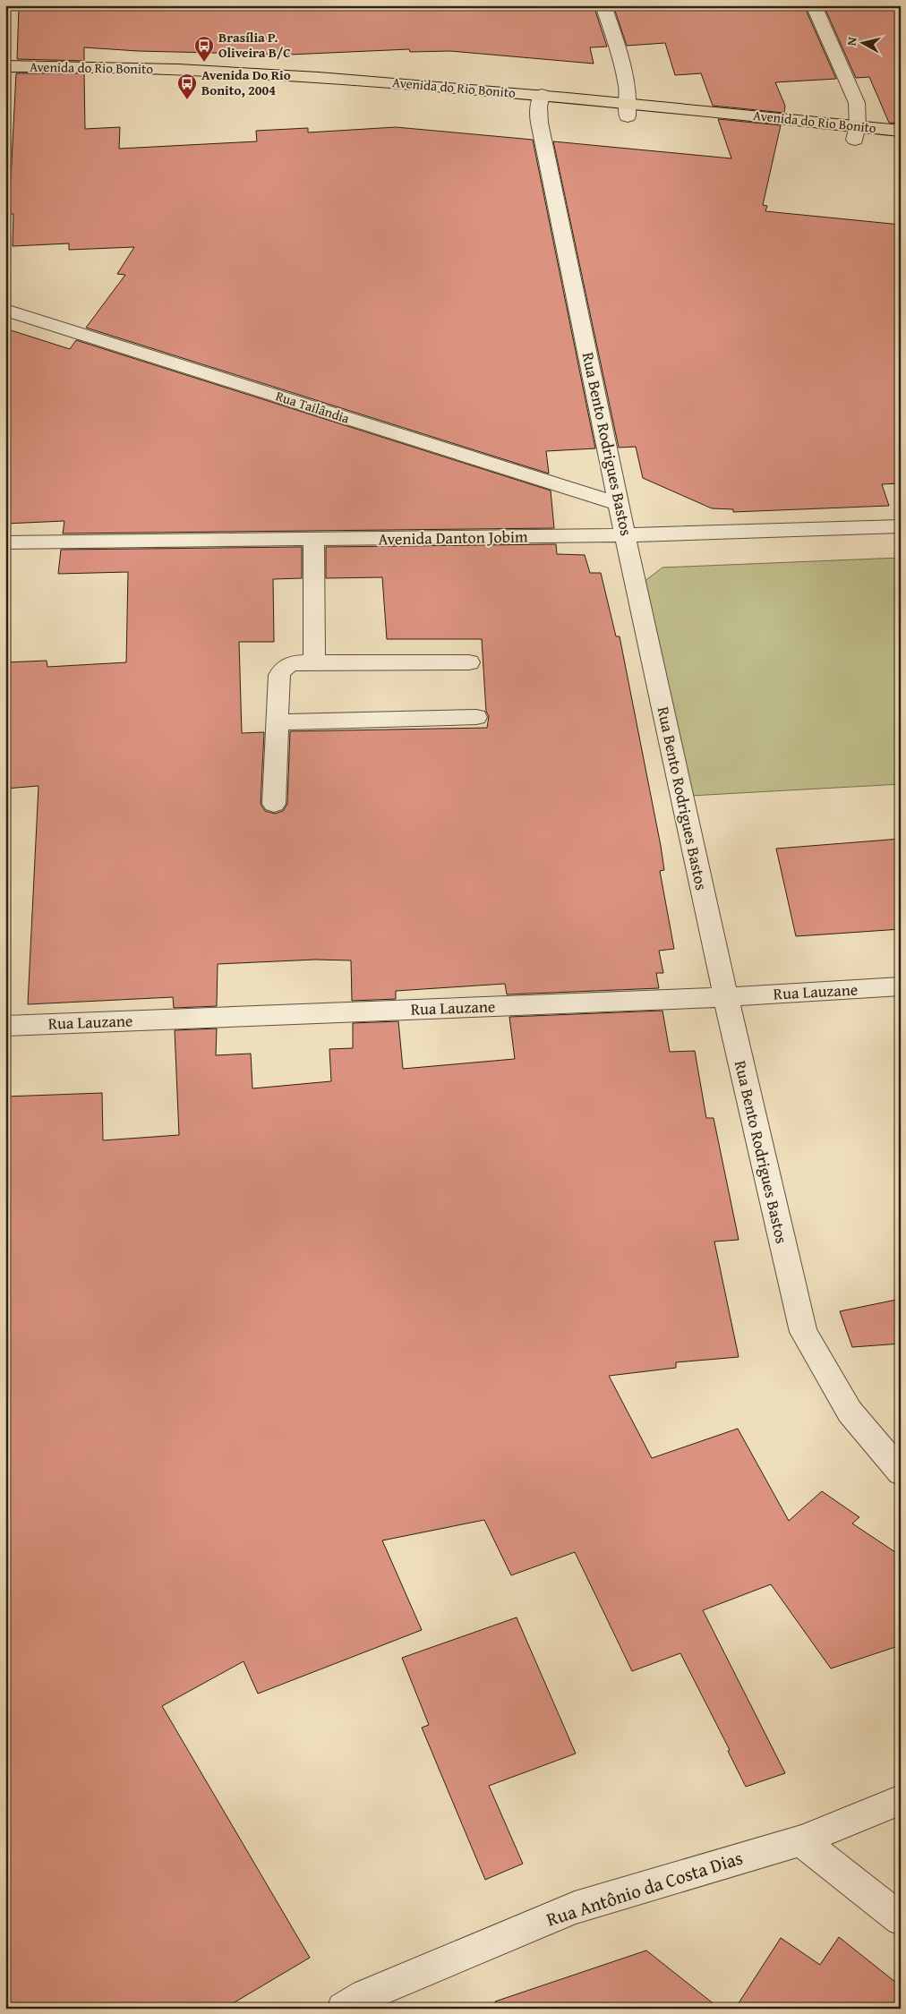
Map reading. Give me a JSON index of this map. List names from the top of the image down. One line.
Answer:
{"streets":{"main road":["Avenida do Rio Bonito"],"street":["Rua Tailândia","Rua Bento Rodrigues Bastos","Avenida Danton Jobim","Rua Lauzane","Rua Antônio da Costa Dias"]},"crossings":[["Avenida do Rio Bonito","Rua Bento Rodrigues Bastos"],["Rua Tailândia","Rua Bento Rodrigues Bastos"],["Rua Bento Rodrigues Bastos","Avenida Danton Jobim"],["Rua Bento Rodrigues Bastos","Rua Lauzane"]],"places":{"bus stop":["Brasília P. Oliveira B/C","Avenida Do Rio Bonito, 2004"]},"north":"left"}
